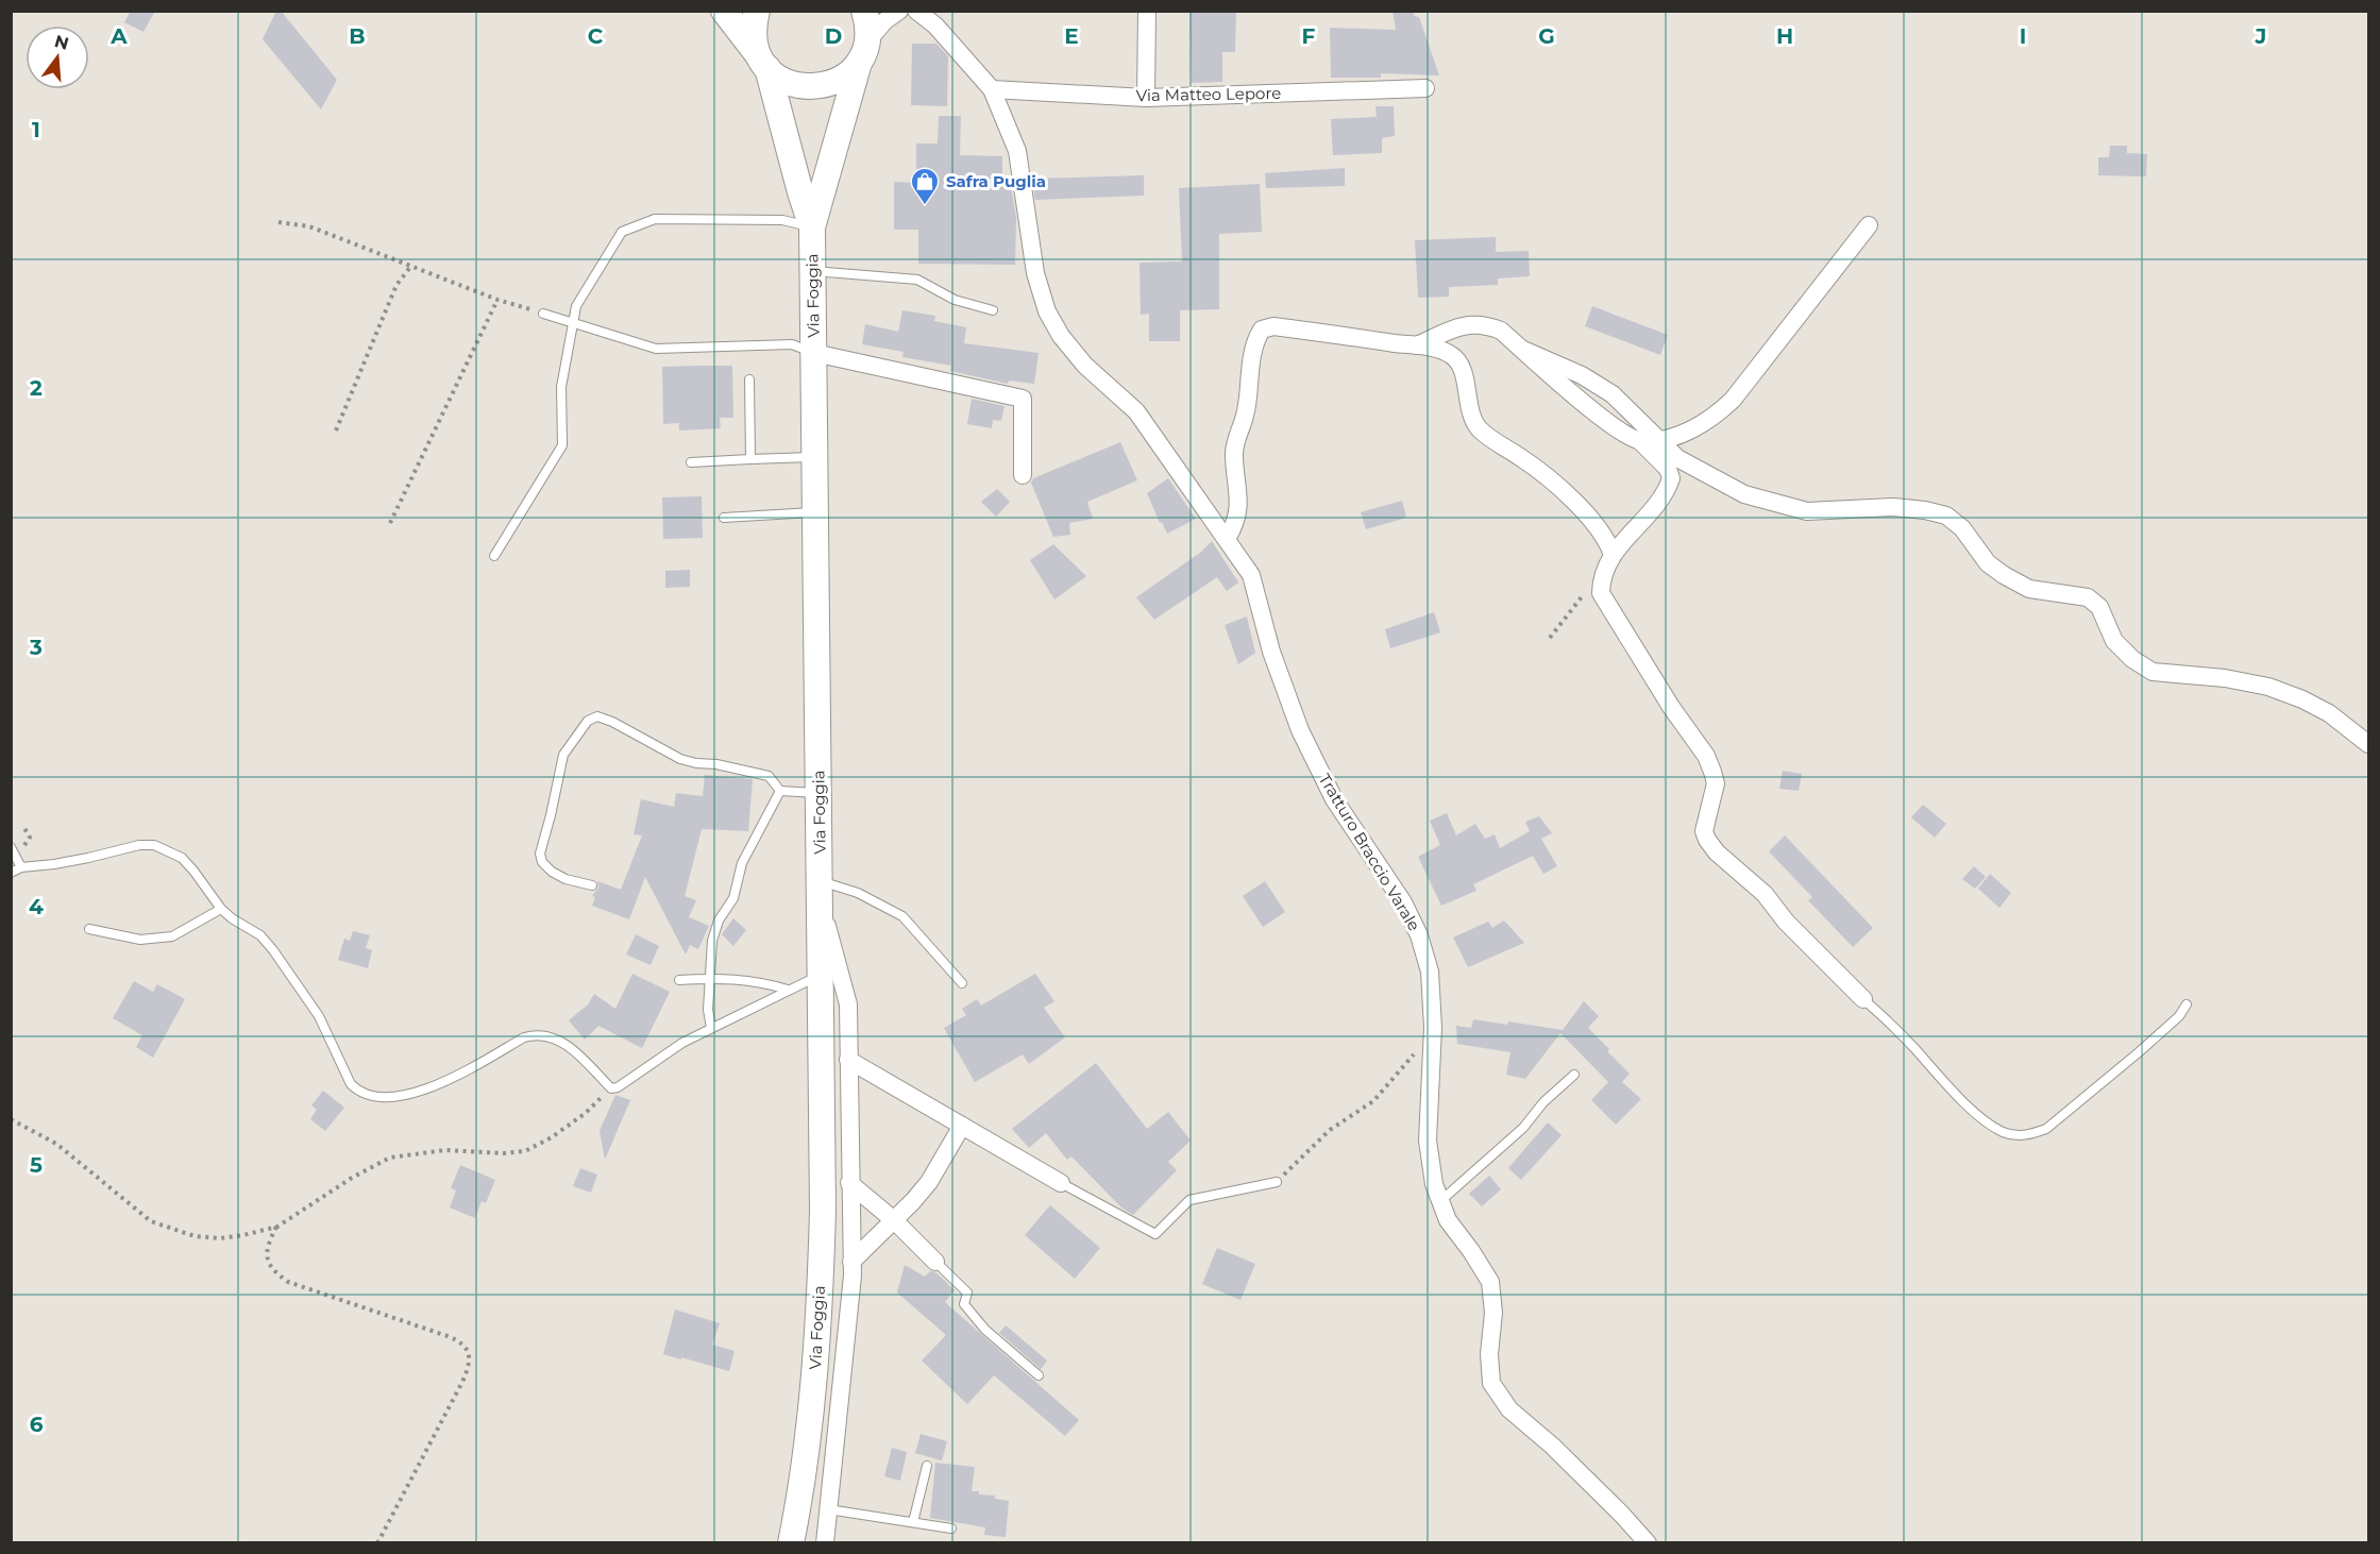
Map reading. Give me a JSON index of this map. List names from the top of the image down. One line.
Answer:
{"streets":{"main road":["Via Foggia"],"street":["Via Matteo Lepore","Tratturo Braccio Varale"]},"crossings":[["Via Matteo Lepore","Tratturo Braccio Varale"]],"places":{"shop":["Safra Puglia"]},"north":"top","grid":{"columns":["A","B","C","D","E","F","G","H","I","J"],"rows":["1","2","3","4","5","6"]}}
